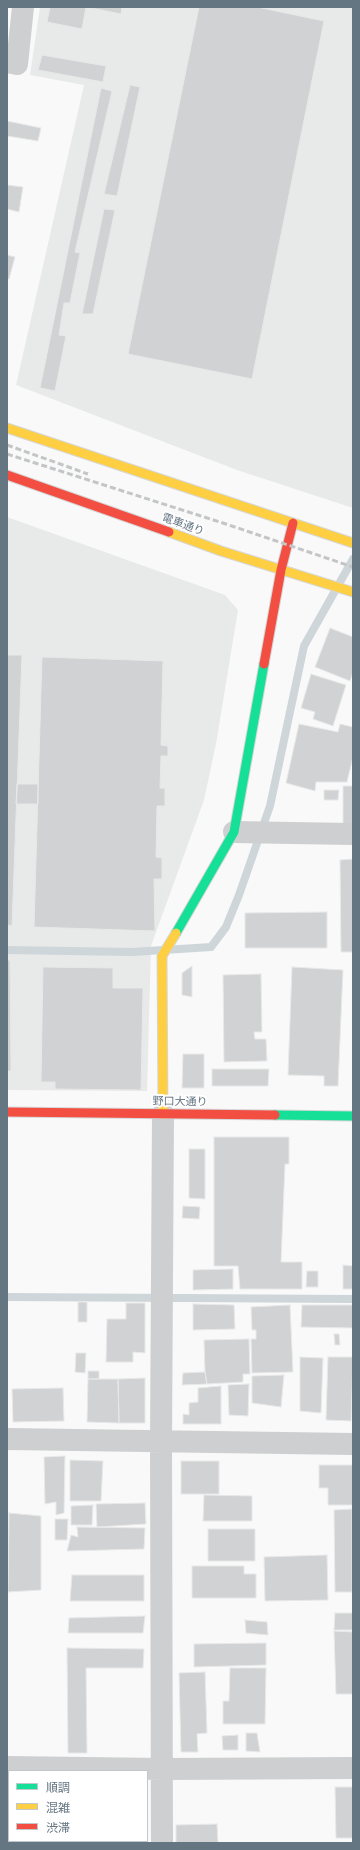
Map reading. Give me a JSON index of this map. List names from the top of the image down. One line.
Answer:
{"streets":{"street":["電車通り","野口大通り"]},"legend":["順調","混雑","渋滞"]}
